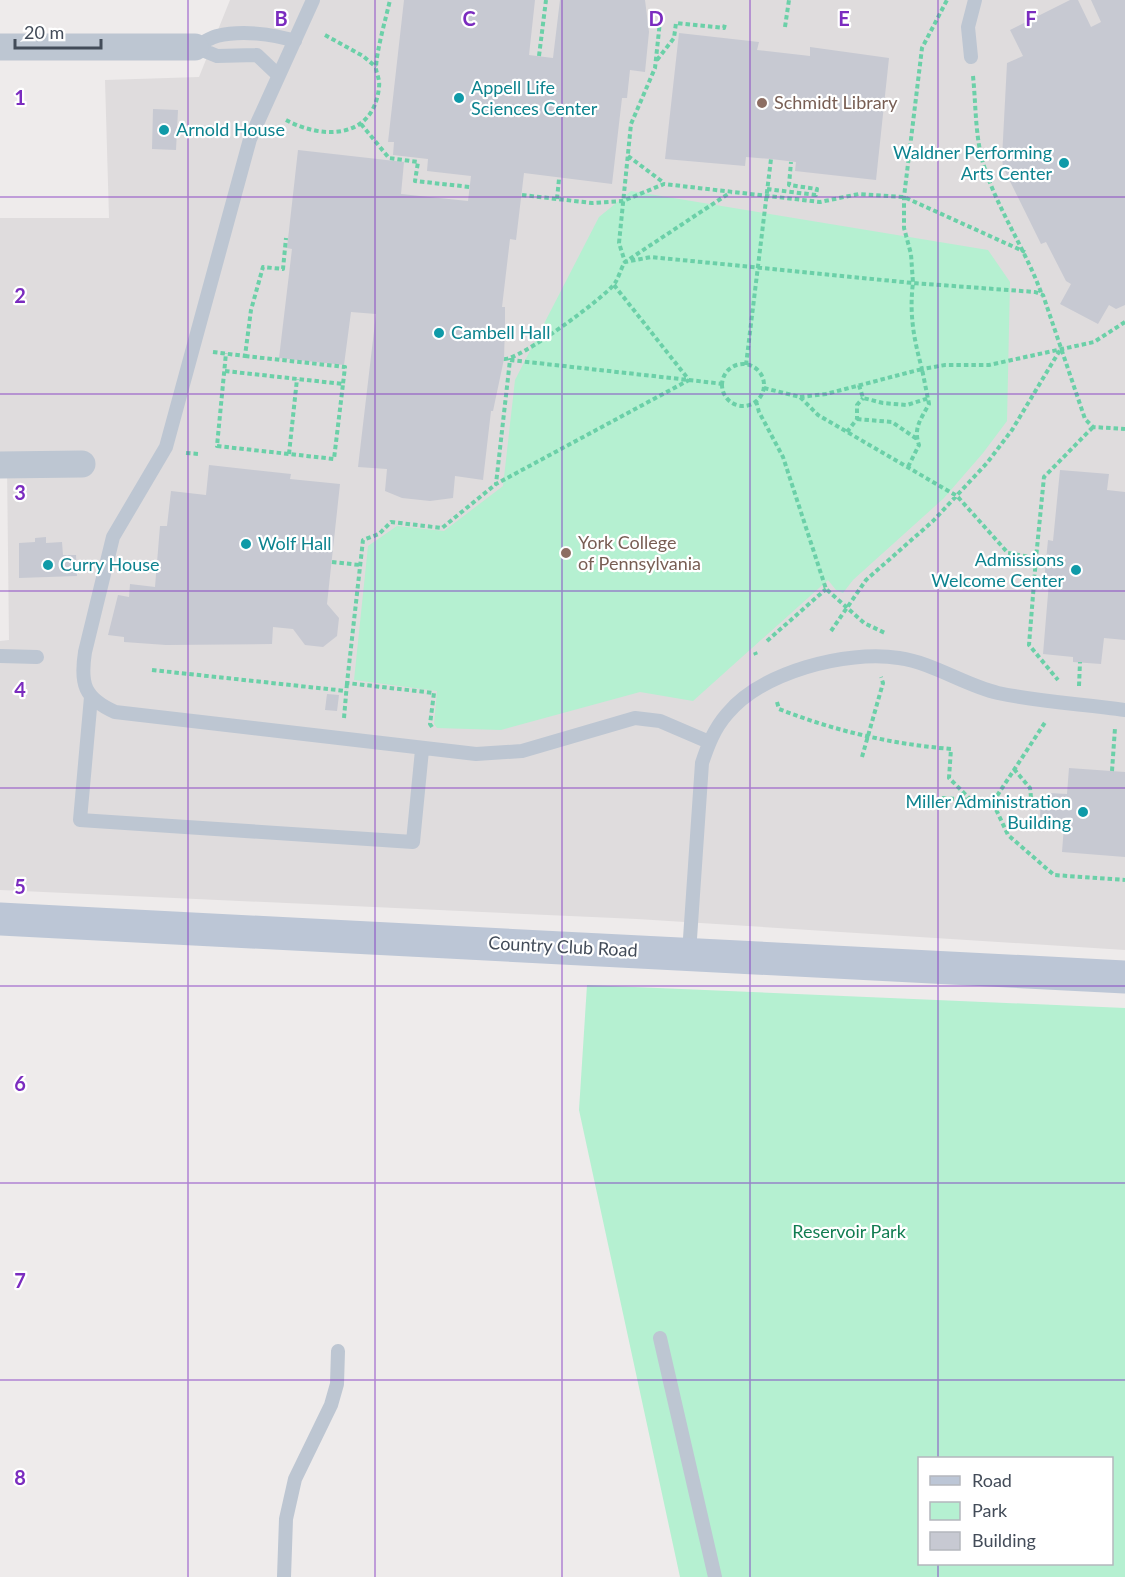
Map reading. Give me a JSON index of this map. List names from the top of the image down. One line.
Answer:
{"streets":{"main road":["Country Club Road"]},"parks":["Reservoir Park"],"places":["Appell Life Sciences Center","Schmidt Library","Arnold House","Waldner Performing Arts Center","Cambell Hall","Wolf Hall","York College of Pennsylvania","Curry House","Admissions Welcome Center","Miller Administration Building"],"legend":["Road","Park","Building"],"scale_bar":"20 m","grid":{"columns":["B","C","D","E","F"],"rows":["1","2","3","4","5","6","7","8"]}}
